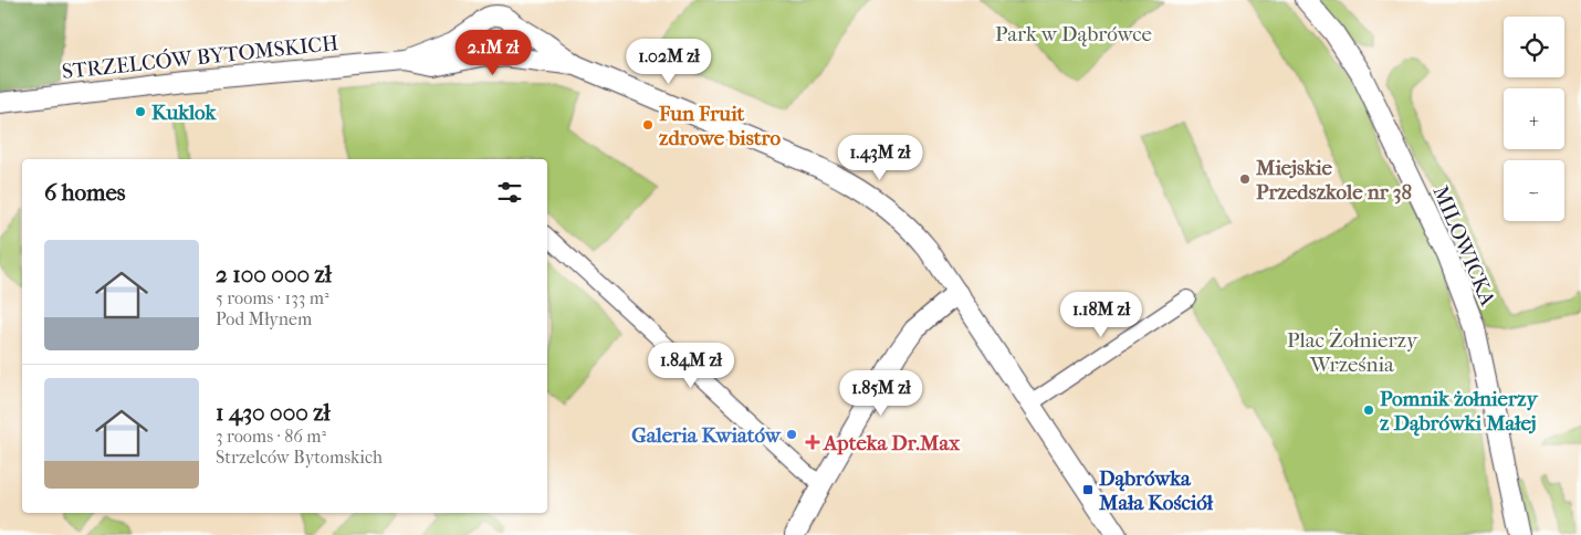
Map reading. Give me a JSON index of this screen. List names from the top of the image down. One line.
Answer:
{"streets":{"street":["STRZELCÓW BYTOMSKICH","MILOWICKA"]},"parks":["Park w Dąbrówce","Plac Żołnierzy Września"],"places":{"other":["Kuklok","Fun Fruit zdrowe bistro","Miejskie Przedszkole nr 38","Pomnik żołnierzy z Dąbrówki Małej","Galeria Kwiatów"],"health":["Apteka Dr.Max"],"transit":["Dąbrówka Mała Kościół"]},"page":{"map_buttons":["+","−"],"price":["2.1M zł","1.02M zł","1.43M zł","1.18M zł","1.84M zł","1.85M zł"],"heading":"6 homes","list":[{"name":"2 100 000 zł","note":"5 rooms · 133 m² · Pod Młynem"},{"name":"1 430 000 zł","note":"3 rooms · 86 m² · Strzelców Bytomskich"}]}}
